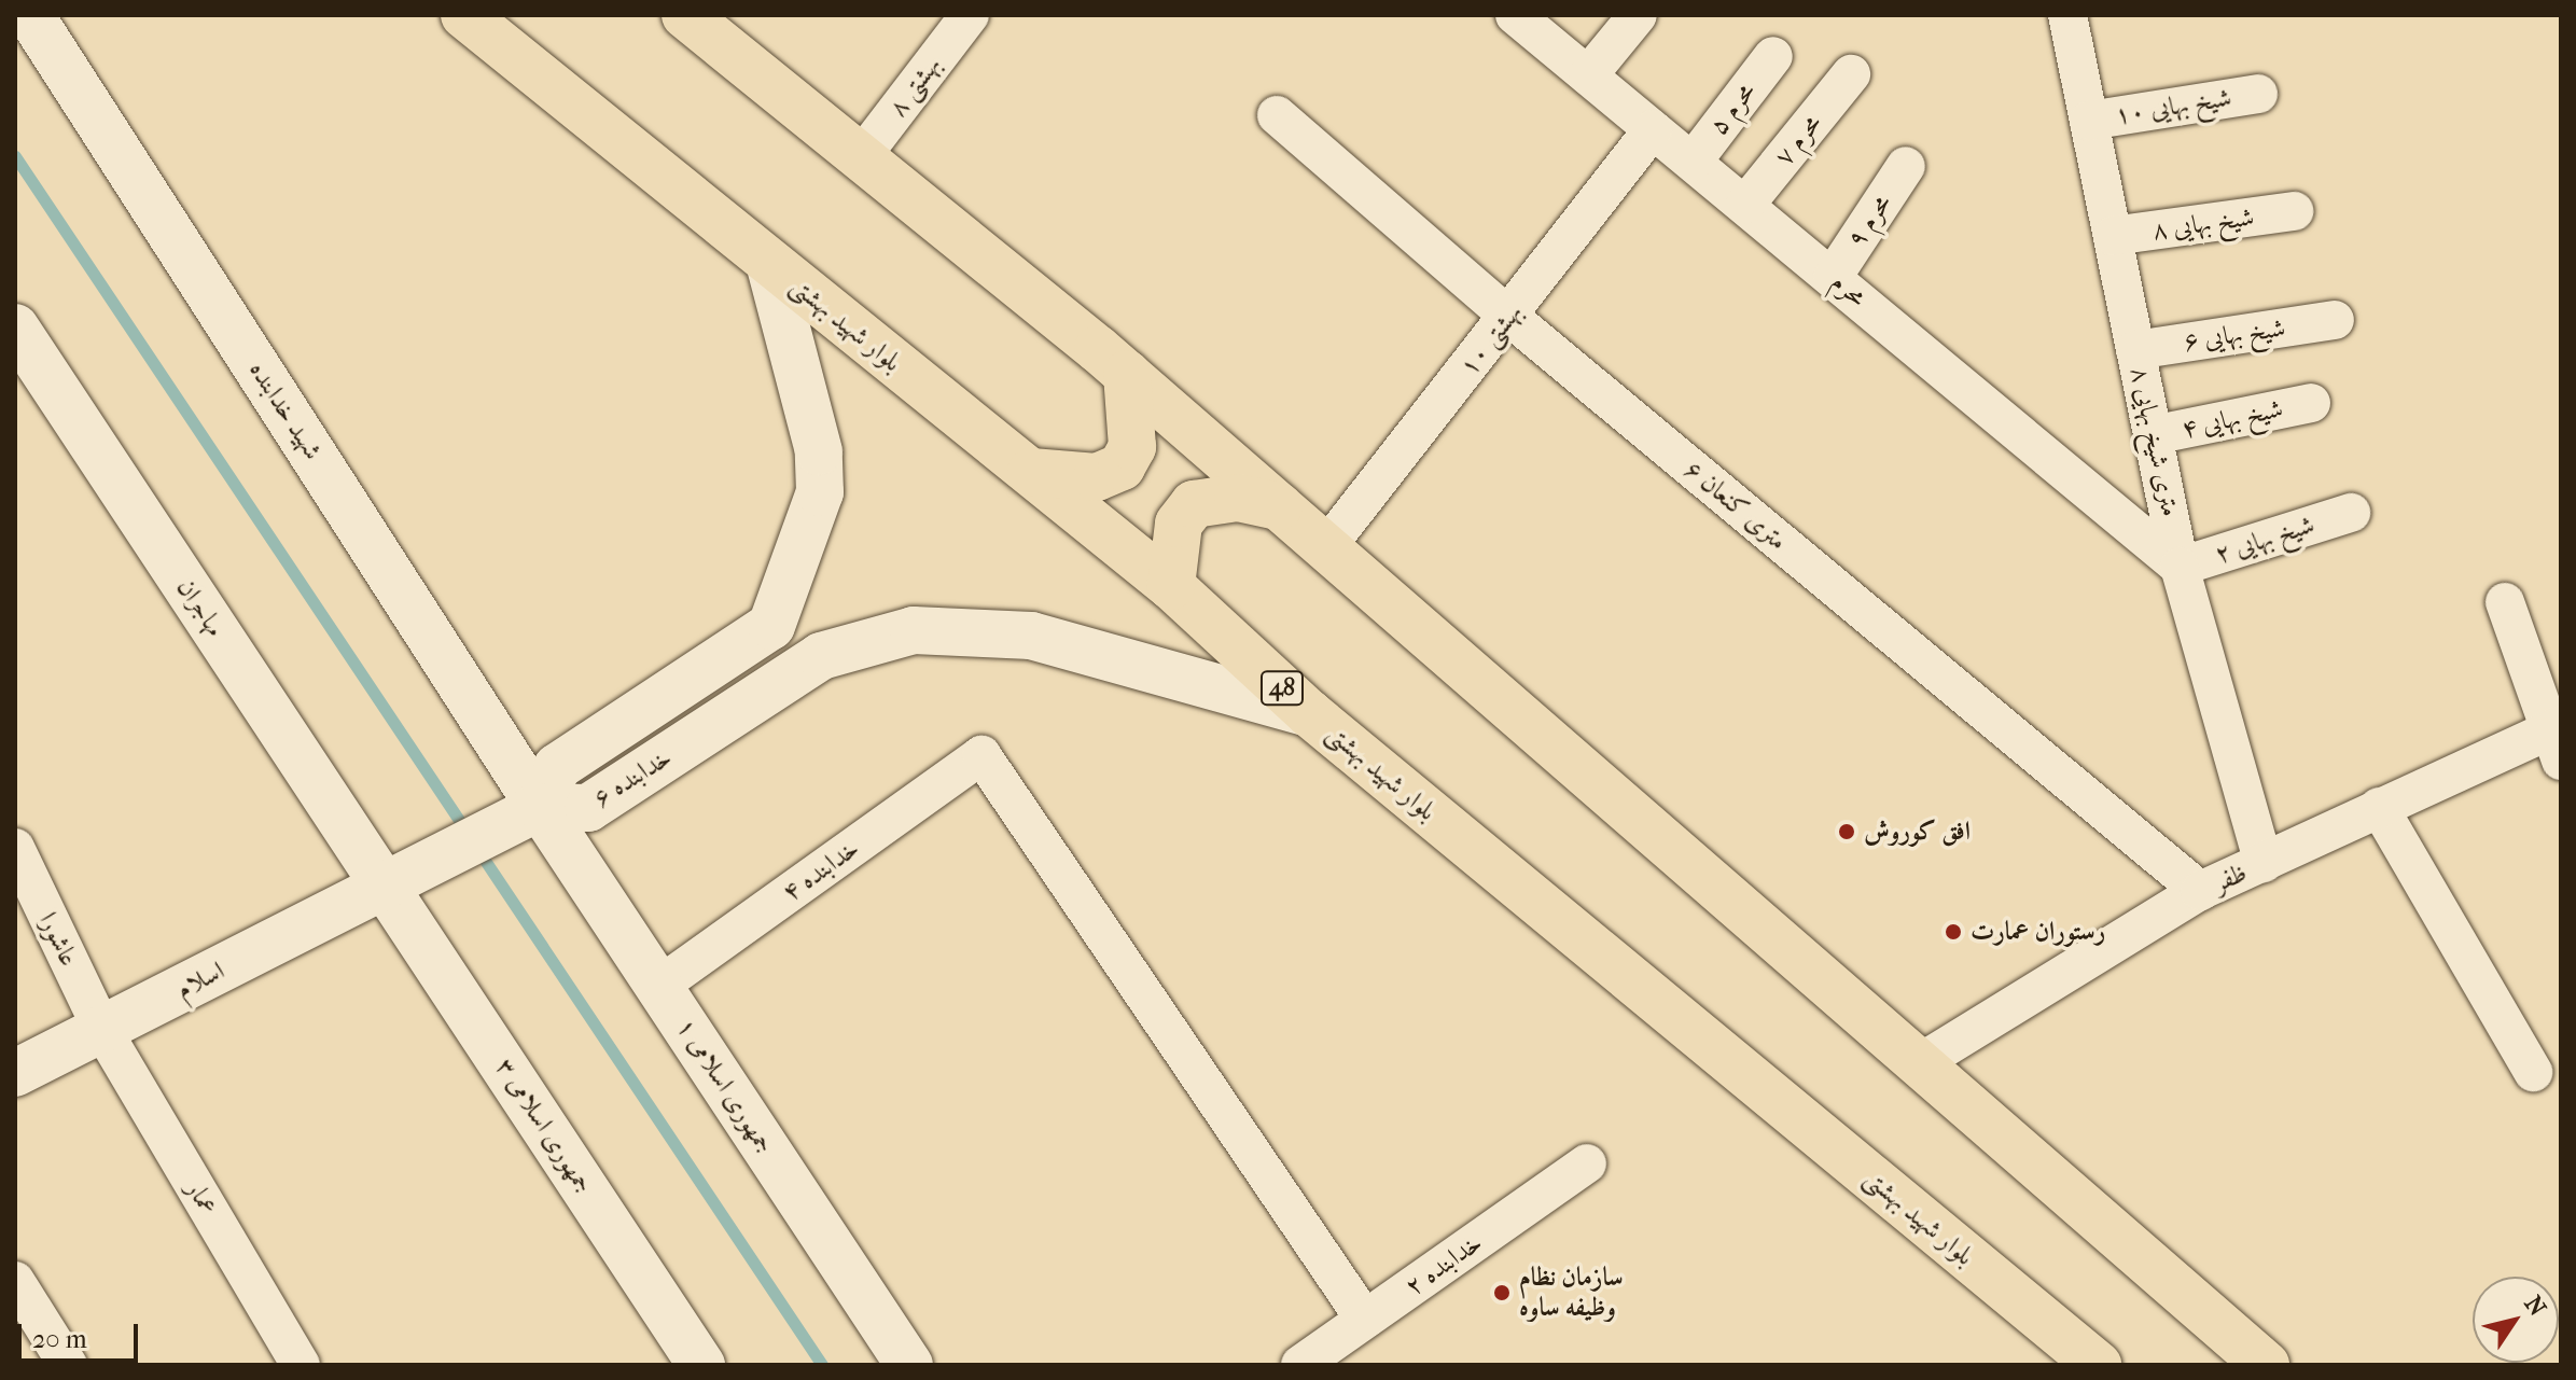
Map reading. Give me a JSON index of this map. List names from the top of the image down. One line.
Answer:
{"streets":{"main road":["بلوار شهید بهشتی","48"],"street":["بهشتی ۸","شیخ بهایی ۱۰","محرم ۵","محرم ۷","محرم ۹","شیخ بهایی ۸","محرم","شیخ بهایی ۶","بهشتی ۱۰","شهید خدابنده","شیخ بهایی ۴","۸ متری شیخ بهایی","۶ متری کنعان","شیخ بهایی ۲","مهاجران","خدابنده ۶","خدابنده ۴","ظفر","عاشورا","اسلام","جمهوری اسلامی ۱","جمهوری اسلامی ۳","عمار","خدابنده ۲"]},"crossings":[["شیخ بهایی ۱۰","۸ متری شیخ بهایی"],["محرم ۵","محرم"],["محرم ۷","محرم"],["محرم ۹","محرم"],["شیخ بهایی ۸","۸ متری شیخ بهایی"],["محرم","بهشتی ۱۰"],["محرم","۸ متری شیخ بهایی"],["محرم","شیخ بهایی ۲"],["بلوار شهید بهشتی","خدابنده ۶"],["شیخ بهایی ۶","۸ متری شیخ بهایی"],["بهشتی ۱۰","۶ متری کنعان"],["شهید خدابنده","خدابنده ۶"],["شهید خدابنده","اسلام"],["شهید خدابنده","جمهوری اسلامی ۱"],["شیخ بهایی ۴","۸ متری شیخ بهایی"],["۸ متری شیخ بهایی","شیخ بهایی ۲"],["۸ متری شیخ بهایی","ظفر"],["۶ متری کنعان","ظفر"],["مهاجران","اسلام"],["مهاجران","جمهوری اسلامی ۳"],["خدابنده ۶","اسلام"],["خدابنده ۶","جمهوری اسلامی ۱"],["خدابنده ۴","جمهوری اسلامی ۱"],["خدابنده ۴","خدابنده ۲"],["عاشورا","اسلام"],["عاشورا","عمار"],["اسلام","جمهوری اسلامی ۱"],["اسلام","جمهوری اسلامی ۳"],["اسلام","عمار"]],"places":["افق کوروش","رستوران عمارت","سازمان نظام وظیفه ساوه"],"scale_bar":"20 m","north":"top right"}
